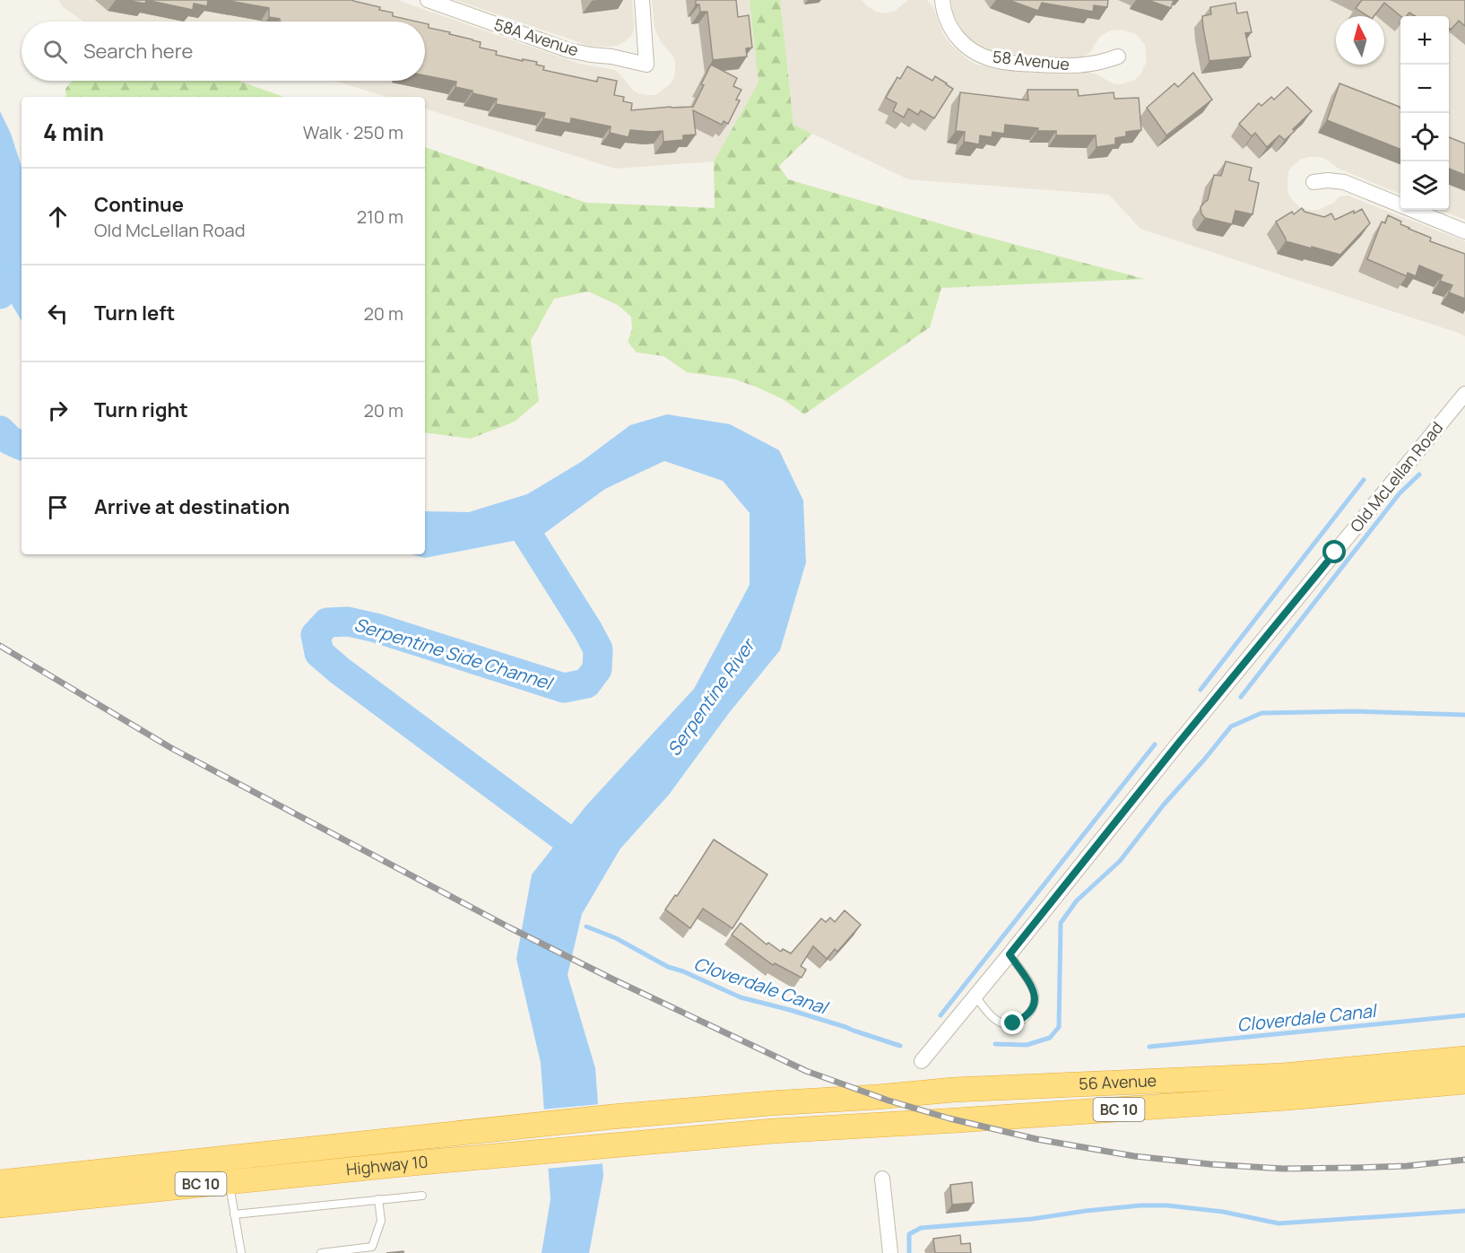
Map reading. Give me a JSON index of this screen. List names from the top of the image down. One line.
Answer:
{"streets":{"highway":["56 Avenue","BC 10","Highway 10"],"street":["58A Avenue","58 Avenue","Old McLellan Road"]},"crossings":[["56 Avenue","Highway 10"]],"water":["Serpentine Side Channel","Serpentine River","Cloverdale Canal"],"north":"top","page":{"map_buttons":["+","−"],"search":"Search here","heading":["4 min","Walk · 250 m"],"list":[["Continue","Old McLellan Road","210 m"],["Turn left","20 m"],["Turn right","20 m"],"Arrive at destination"]}}
